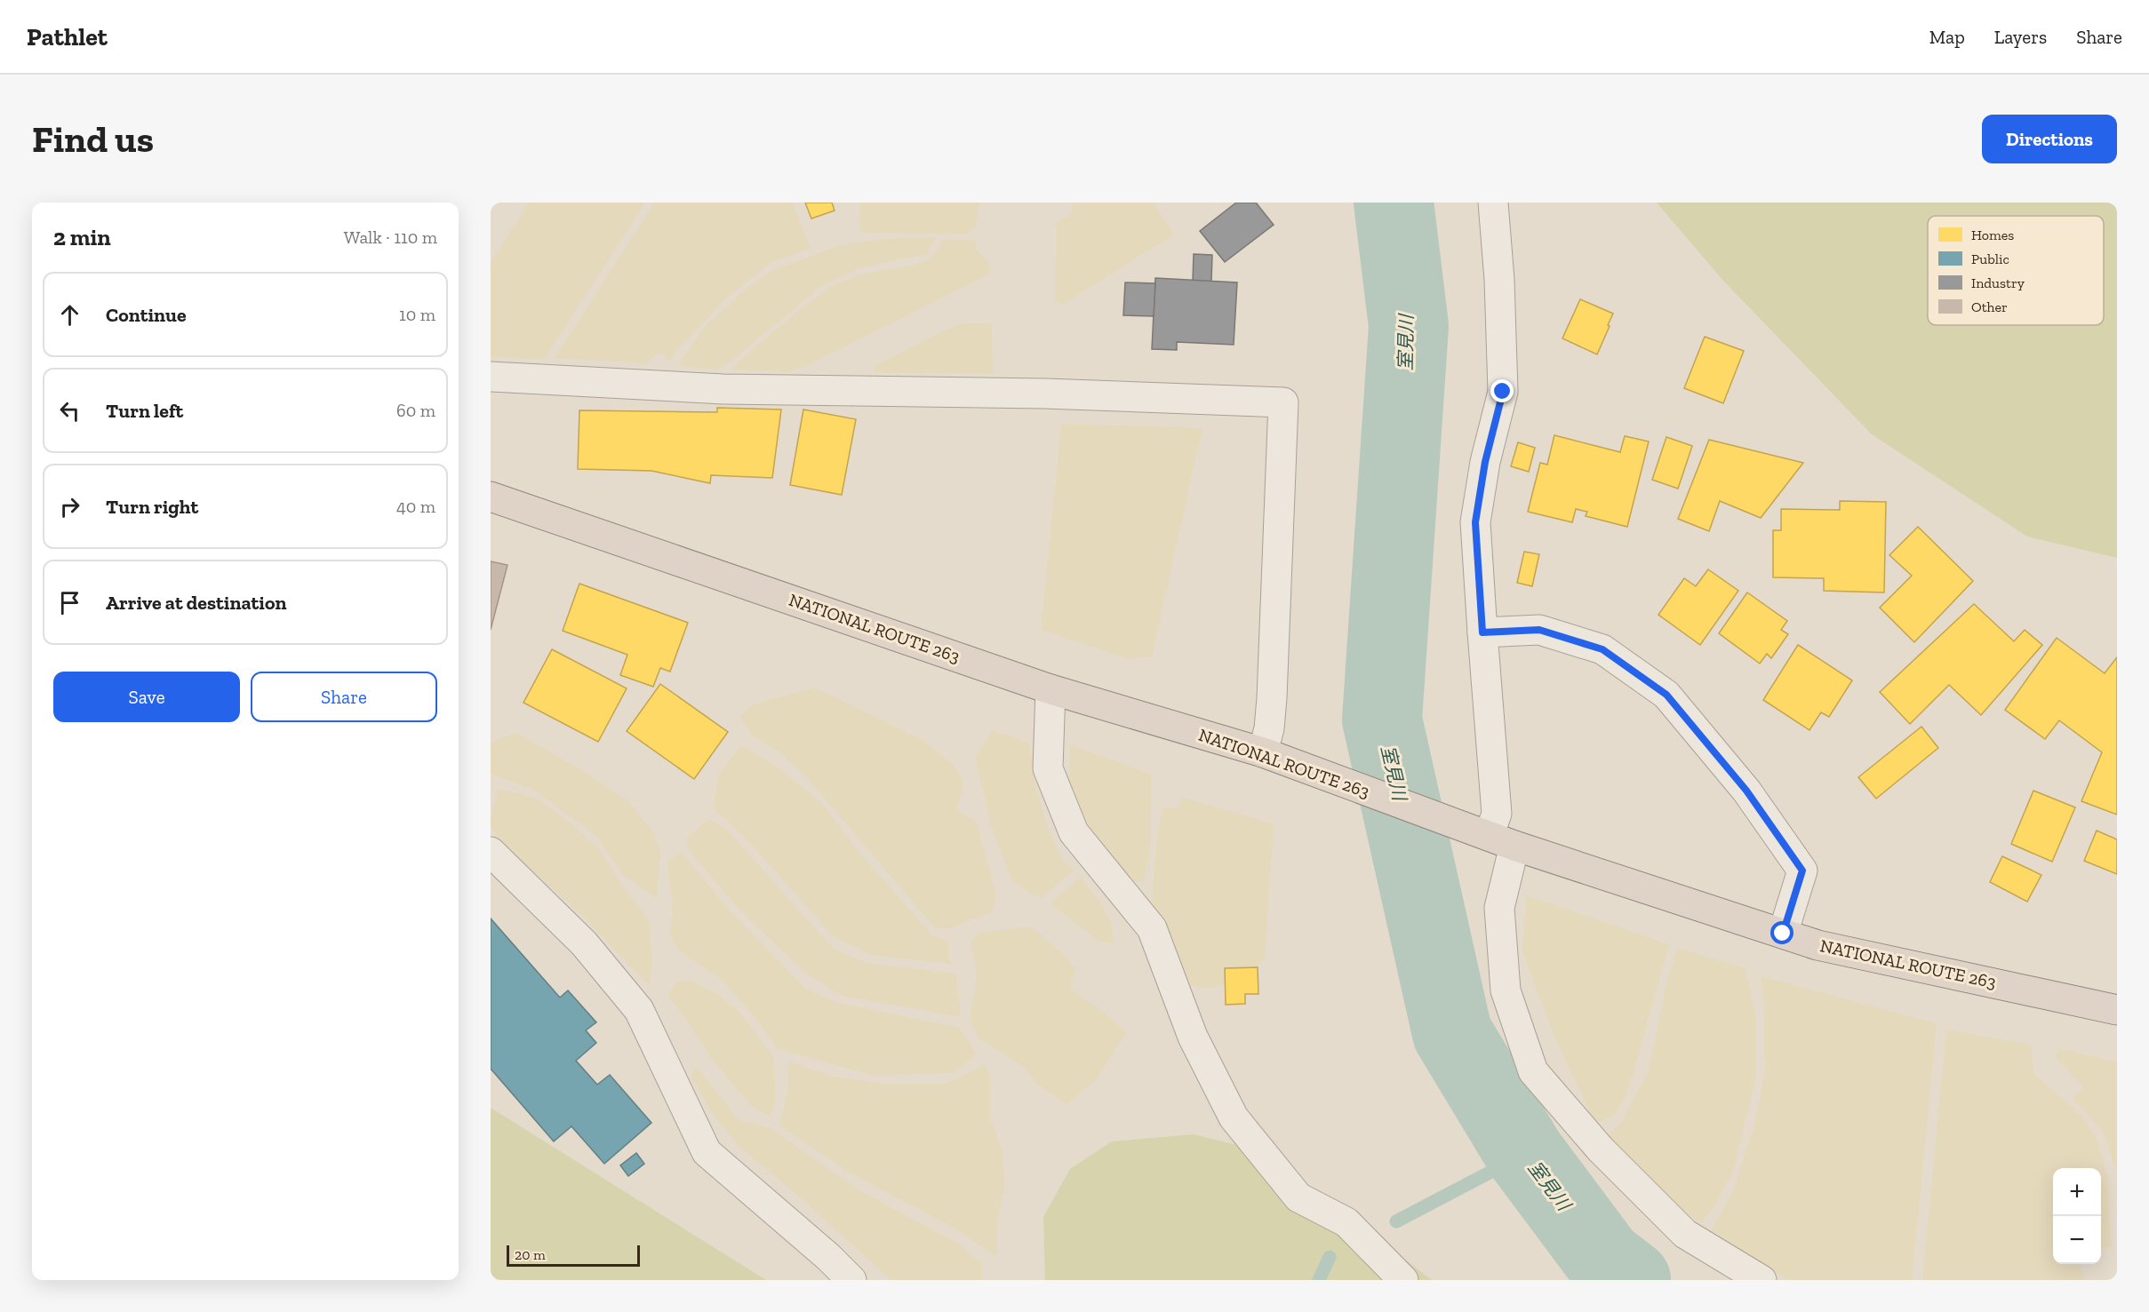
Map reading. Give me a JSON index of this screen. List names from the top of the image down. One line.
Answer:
{"streets":{"highway":["NATIONAL ROUTE 263"]},"water":["室見川"],"legend":["Homes","Public","Industry","Other"],"scale_bar":"20 m","page":{"header":"Pathlet","nav":["Map","Layers","Share"],"buttons":["Directions",["Save","Share"]],"title":"Find us","heading":["2 min","Walk · 110 m"],"list":[["Continue","10 m"],["Turn left","60 m"],["Turn right","40 m"],"Arrive at destination"],"map_buttons":["+","−"],"scale":"20 m"}}
